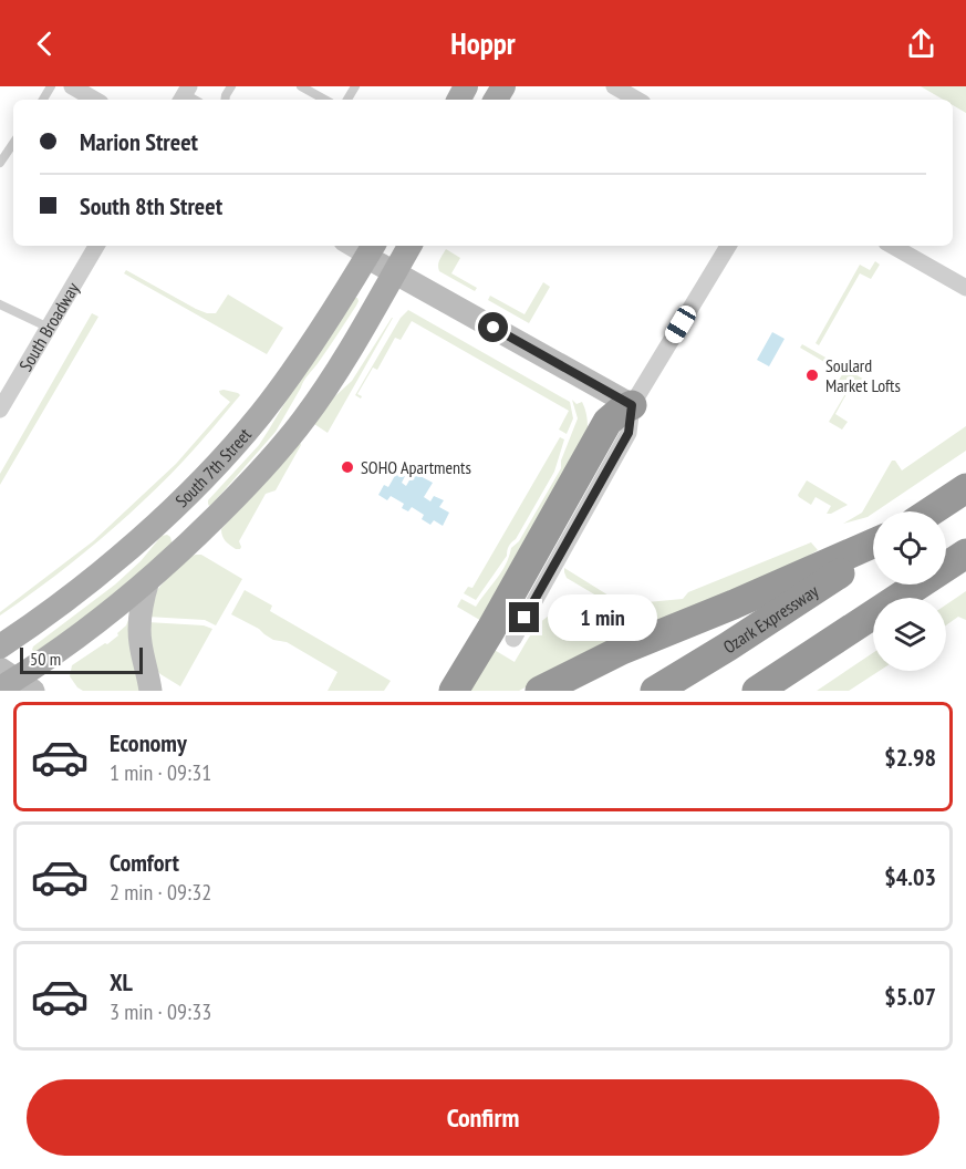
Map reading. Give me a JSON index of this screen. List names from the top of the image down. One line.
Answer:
{"streets":{"highway":["Ozark Expressway"],"main road":["South 7th Street"],"street":["South Broadway"]},"places":["Soulard Market Lofts","SOHO Apartments"],"scale_bar":"50 m","page":{"header":"Hoppr","banner":["Marion Street","South 8th Street"],"bubble":"1 min","scale":"50 m","list":[{"name":"Economy","note":"1 min · 09:31","value":"$2.98"},{"name":"Comfort","note":"2 min · 09:32","value":"$4.03"},{"name":"XL","note":"3 min · 09:33","value":"$5.07"}],"buttons":"Confirm"}}
